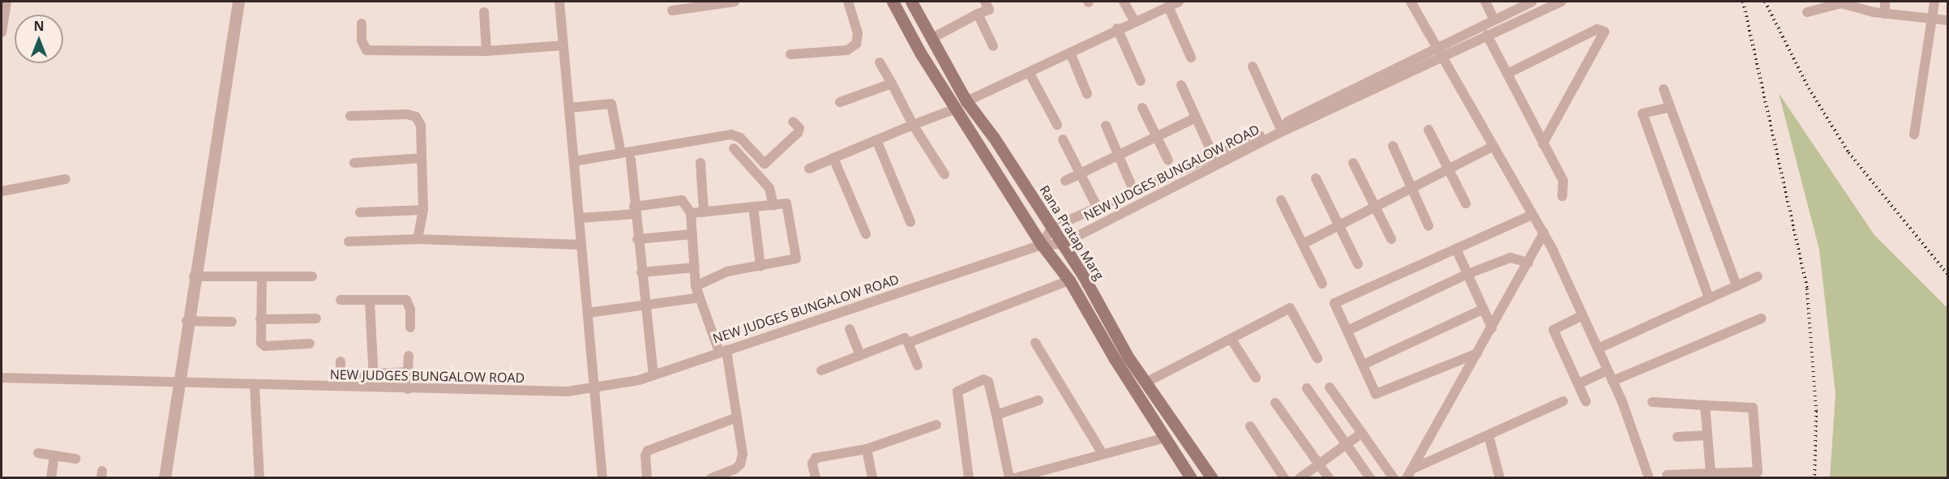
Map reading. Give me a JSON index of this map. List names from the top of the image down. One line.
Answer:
{"streets":{"main road":["Rana Pratap Marg"],"street":["NEW JUDGES BUNGALOW ROAD"]},"crossings":[["NEW JUDGES BUNGALOW ROAD","Rana Pratap Marg"]],"north":"top"}
